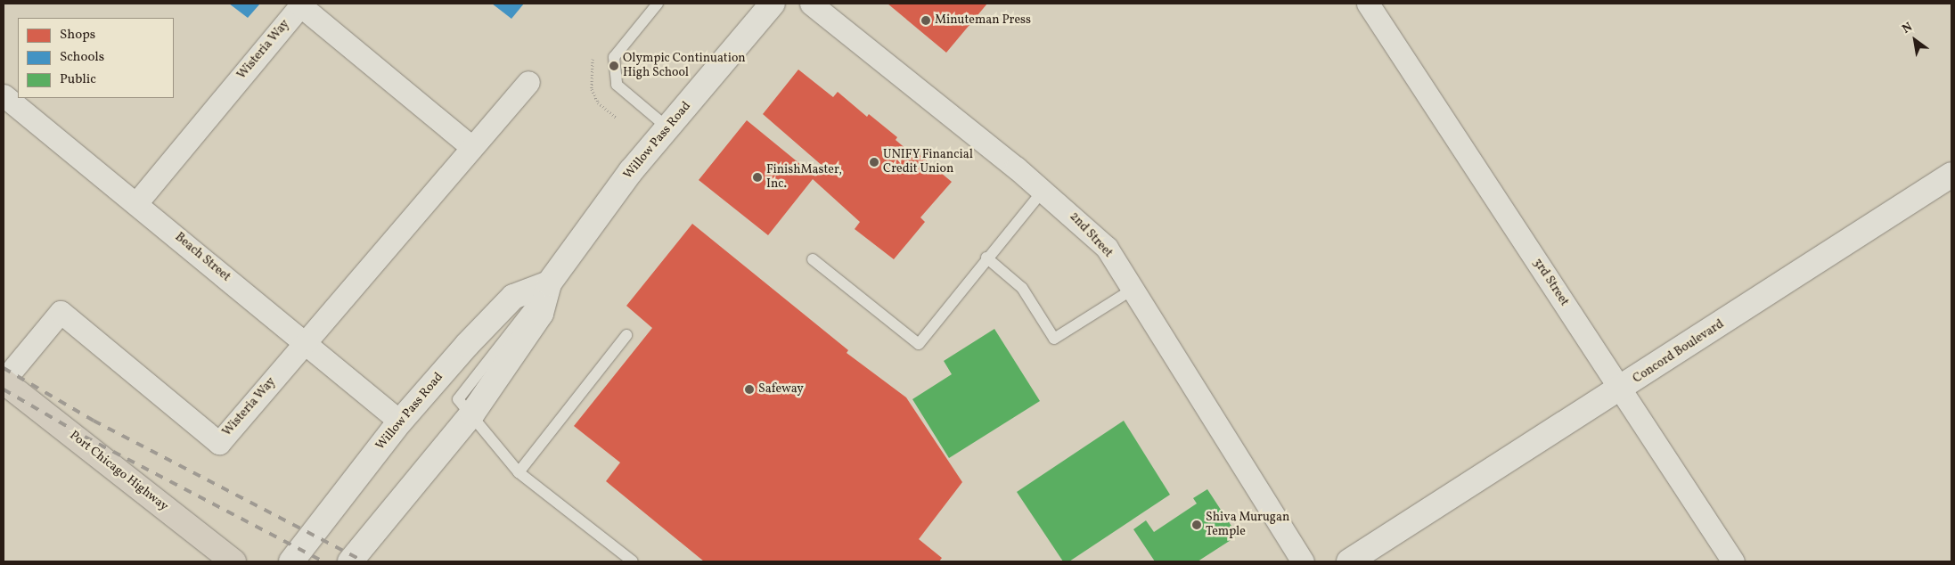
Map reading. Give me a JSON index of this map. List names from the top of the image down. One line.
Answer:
{"streets":{"main road":["Willow Pass Road","Concord Boulevard","Port Chicago Highway"],"street":["Wisteria Way","2nd Street","Beach Street","3rd Street"]},"crossings":[["Wisteria Way","Beach Street"],["Wisteria Way","Port Chicago Highway"],["Willow Pass Road","Beach Street"],["3rd Street","Concord Boulevard"]],"places":["Minuteman Press","Olympic Continuation High School","UNIFY Financial Credit Union","FinishMaster, Inc.","Safeway","Shiva Murugan Temple"],"legend":["Shops","Schools","Public"],"north":"top left"}
